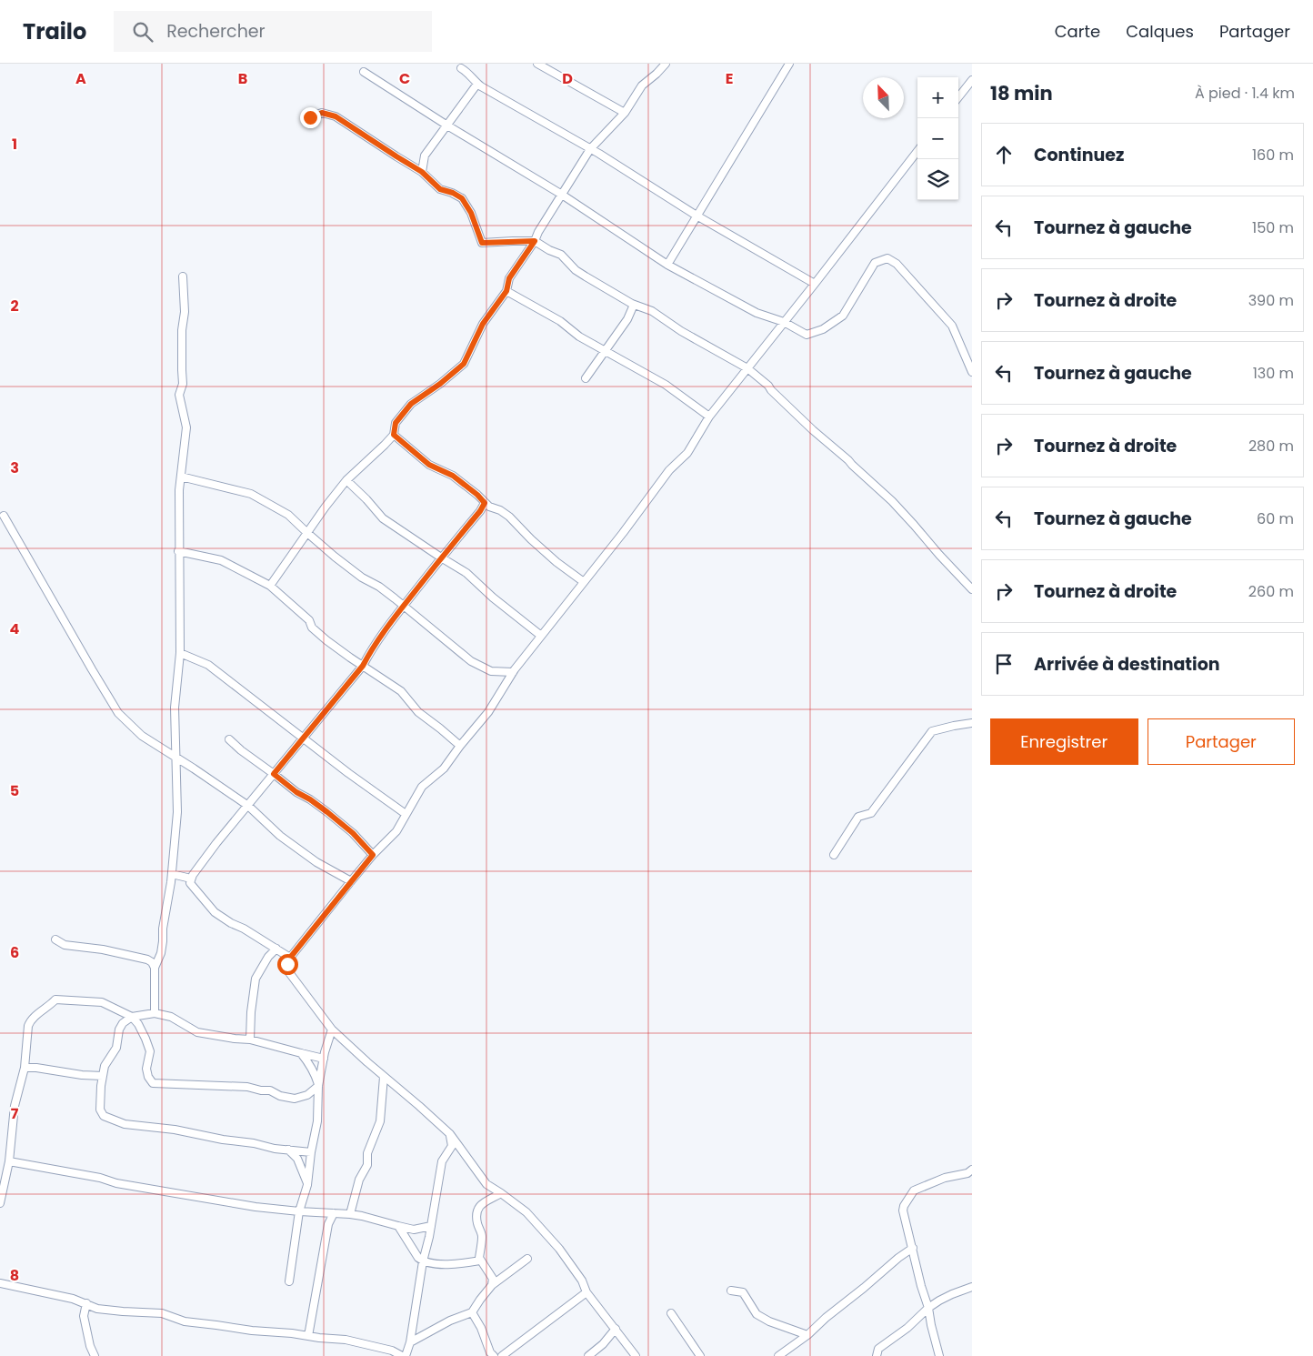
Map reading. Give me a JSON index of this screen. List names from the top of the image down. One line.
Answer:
{"north":"top left","page":{"header":"Trailo","search":"Rechercher","nav":["Carte","Calques","Partager"],"heading":["18 min","À pied · 1.4 km"],"map_buttons":["+","−"],"list":[["Continuez","160 m"],["Tournez à gauche","150 m"],["Tournez à droite","390 m"],["Tournez à gauche","130 m"],["Tournez à droite","280 m"],["Tournez à gauche","60 m"],["Tournez à droite","260 m"],"Arrivée à destination"],"buttons":["Enregistrer","Partager"]},"grid":{"columns":["A","B","C","D","E"],"rows":["1","2","3","4","5","6","7","8"]}}
